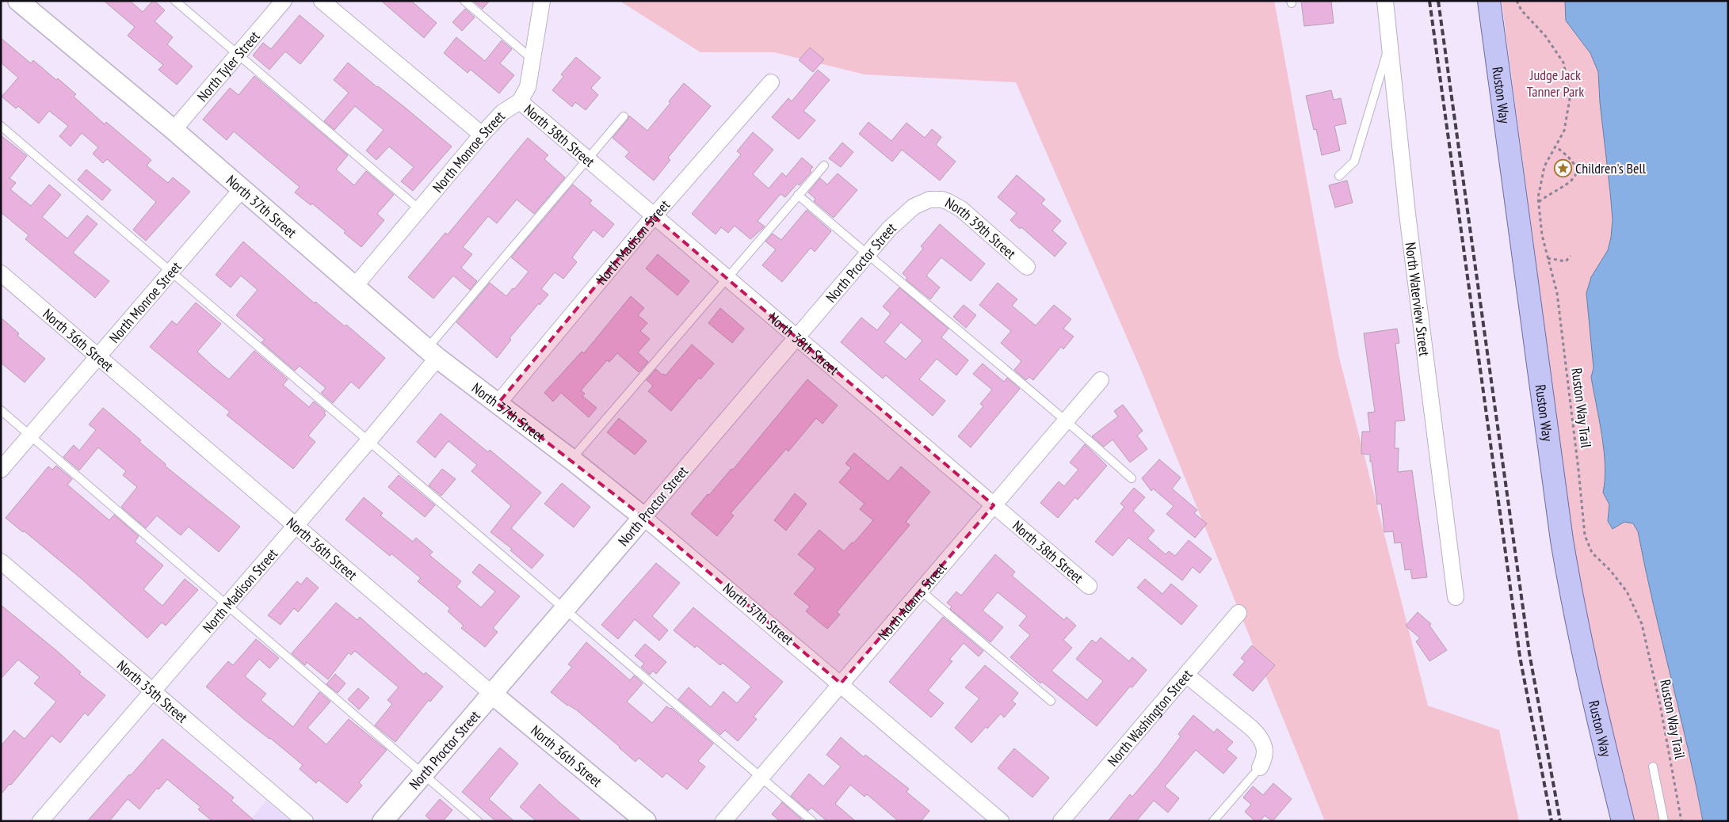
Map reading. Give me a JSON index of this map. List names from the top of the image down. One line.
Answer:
{"streets":{"main road":["Ruston Way"],"street":["North Tyler Street","North 38th Street","North Monroe Street","North 37th Street","North 39th Street","North Madison Street","North Proctor Street","North Waterview Street","North 36th Street","North Adams Street","North 35th Street","North Washington Street"],"path":["Ruston Way Trail"]},"crossings":[["North Tyler Street","North 37th Street"],["North 38th Street","North Monroe Street"],["North 38th Street","North Madison Street"],["North 38th Street","North Proctor Street"],["North 38th Street","North Adams Street"],["North Monroe Street","North 37th Street"],["North Monroe Street","North 36th Street"],["North 37th Street","North Madison Street"],["North 37th Street","North Proctor Street"],["North 37th Street","North Adams Street"],["North 39th Street","North Proctor Street"],["North Madison Street","North 36th Street"],["North Madison Street","North 35th Street"],["North Proctor Street","North 36th Street"]],"parks":["Judge Jack Tanner Park"],"places":{"place":["Children's Bell"]}}
